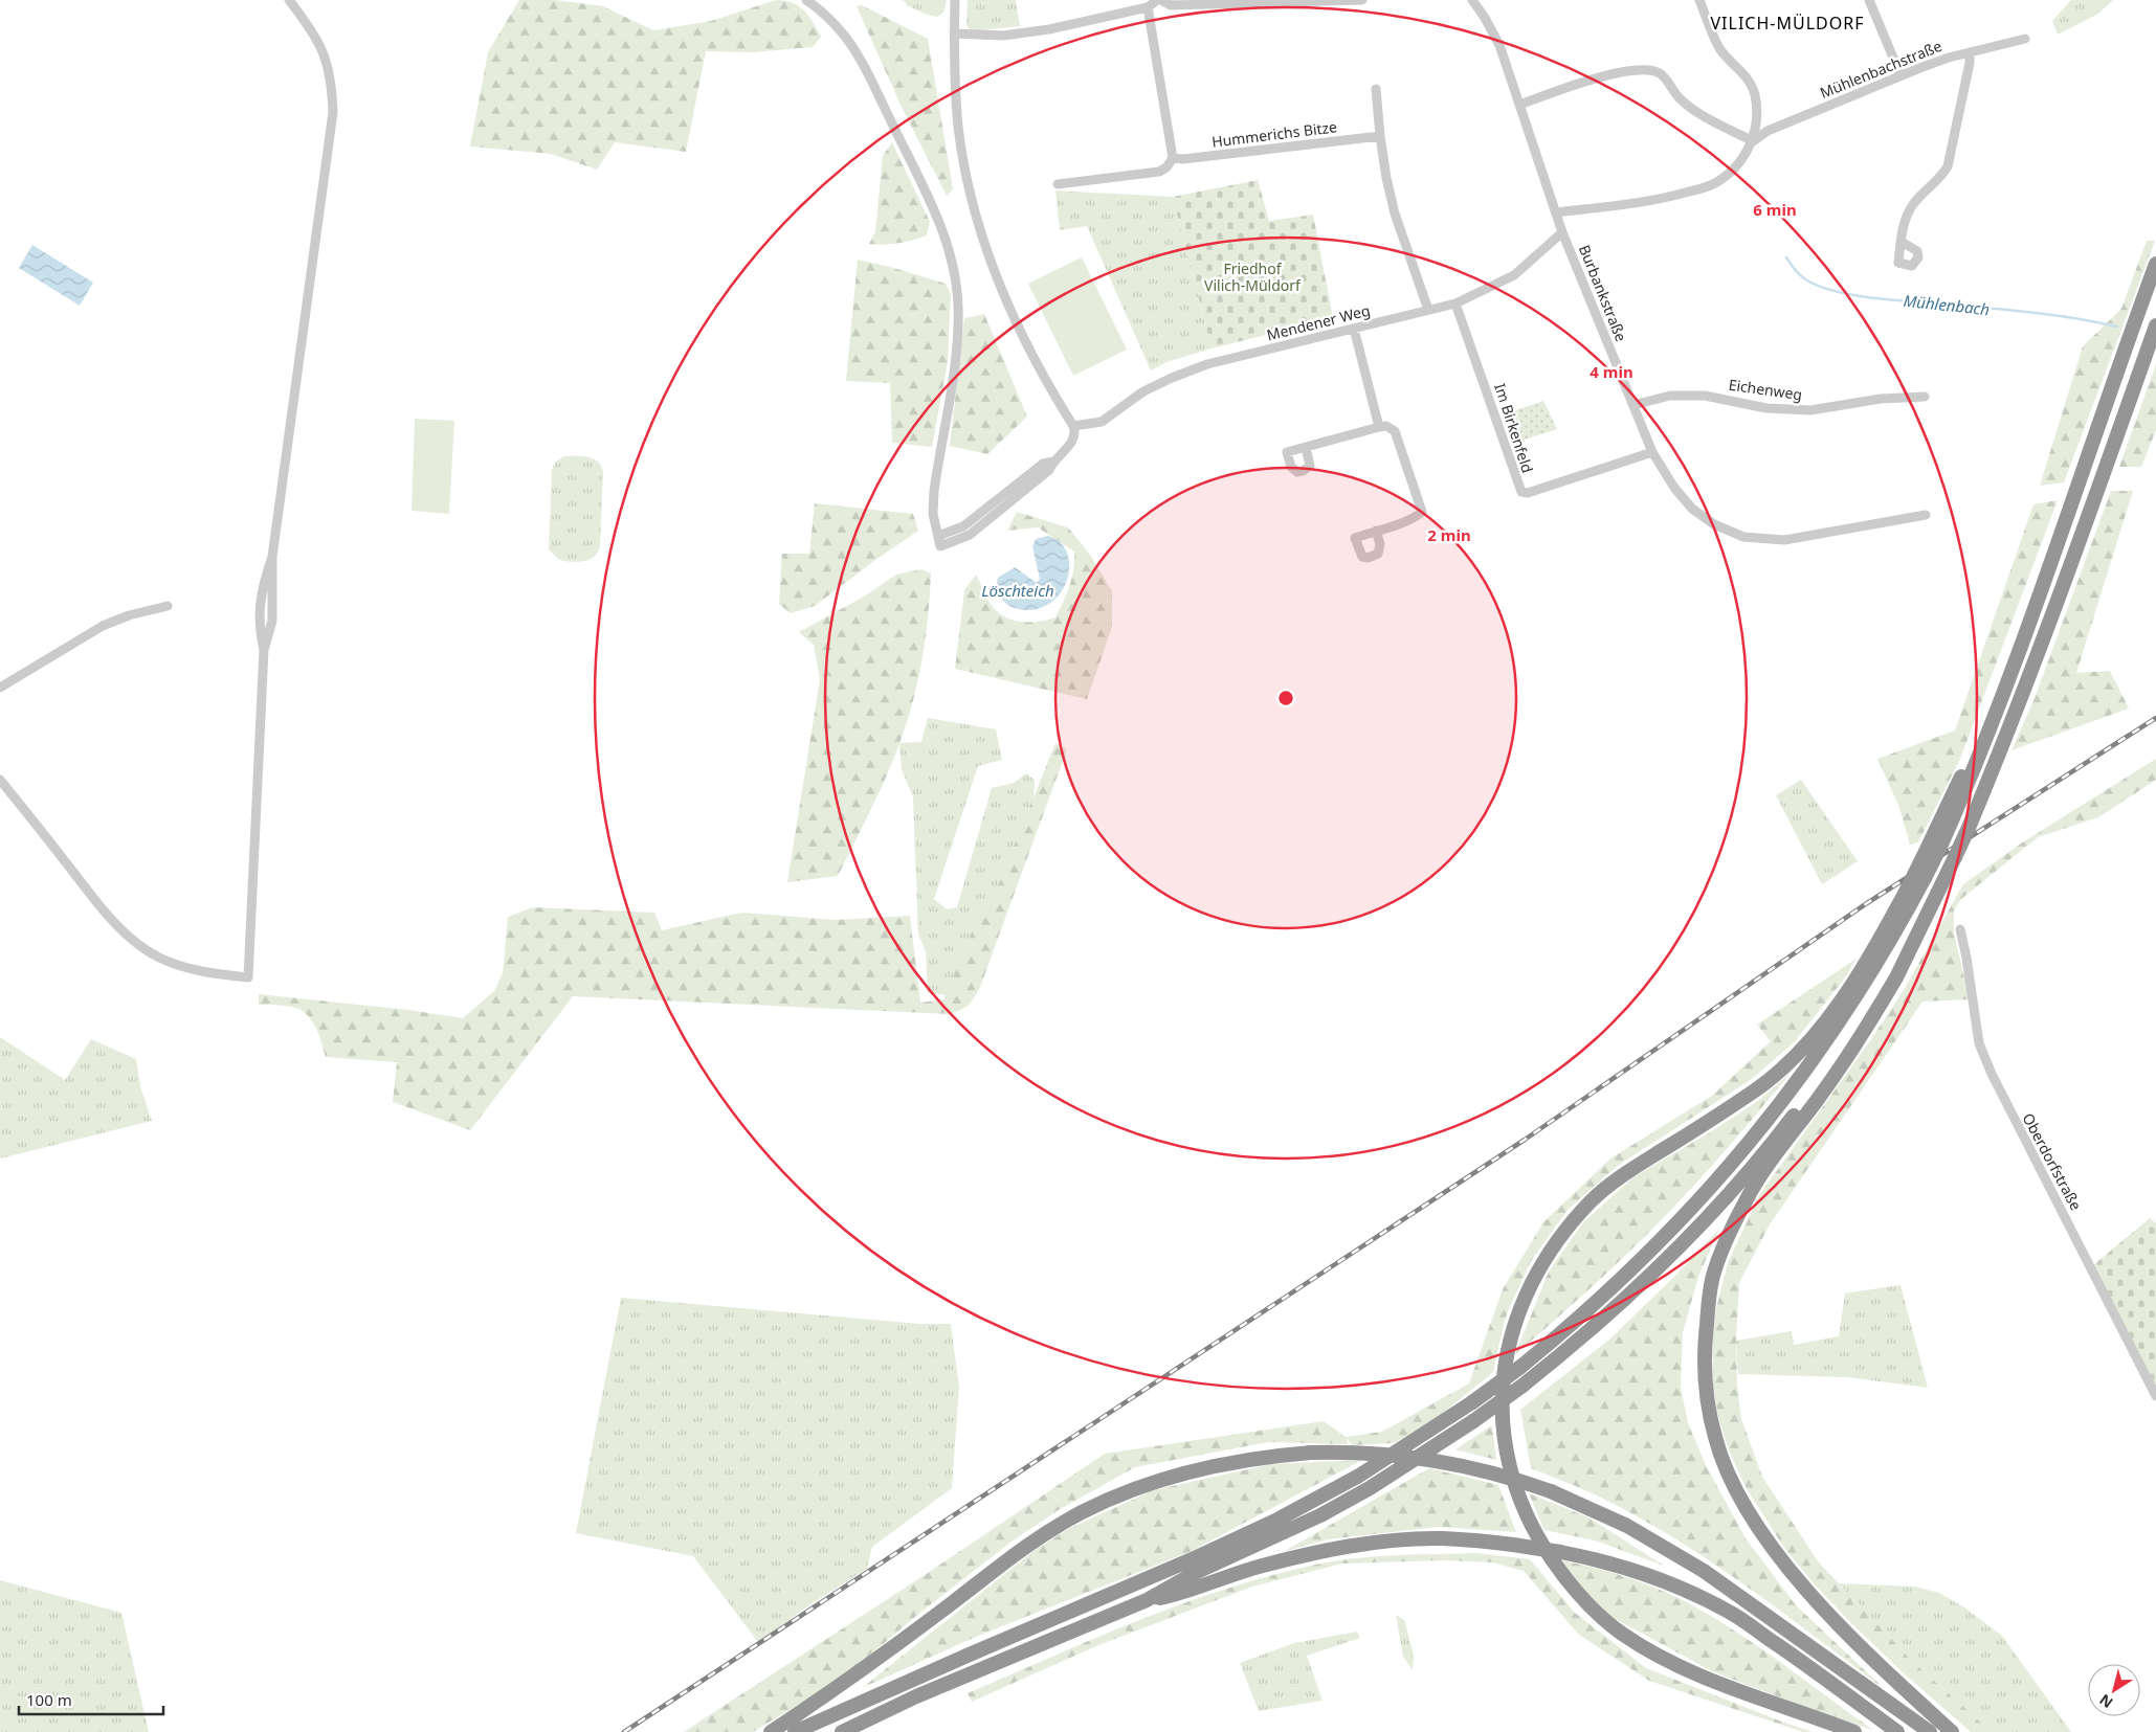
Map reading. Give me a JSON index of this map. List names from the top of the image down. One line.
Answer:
{"streets":{"street":["Mühlenbachstraße","Hummerichs Bitze","Burbankstraße","Mendener Weg","Eichenweg","Im Birkenfeld","Oberdorfstraße"]},"crossings":[["Burbankstraße","Mendener Weg"],["Burbankstraße","Eichenweg"],["Burbankstraße","Im Birkenfeld"],["Mendener Weg","Im Birkenfeld"]],"districts":["VILICH-MÜLDORF"],"water":["Mühlenbach","Löschteich"],"parks":["Friedhof Vilich-Müldorf"],"scale_bar":"100 m","north":"bottom left","rings":["6 min","4 min","2 min"]}
